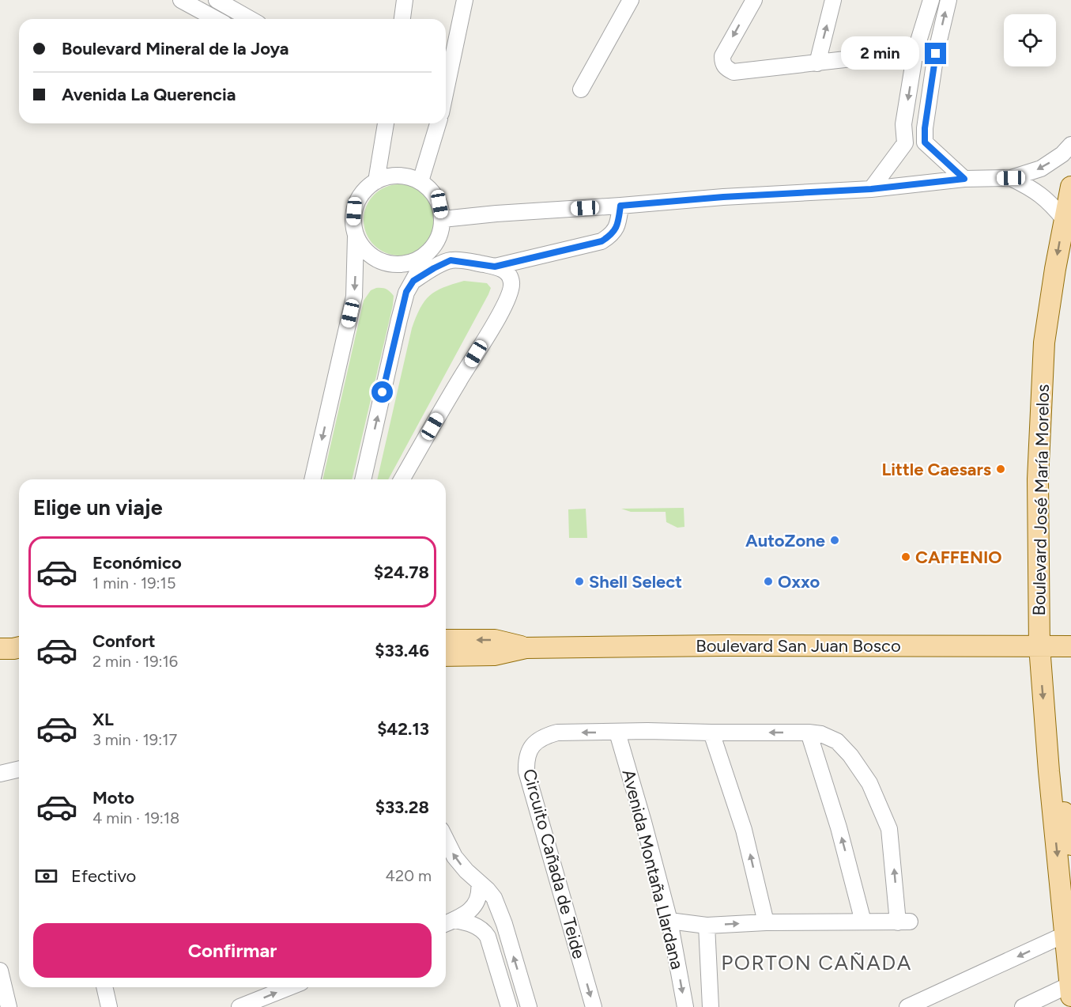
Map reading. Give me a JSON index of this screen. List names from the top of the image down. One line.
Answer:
{"streets":{"main road":["Boulevard José María Morelos","Boulevard San Juan Bosco"],"street":["Circuito Cañada de Teide","Avenida Montaña Llardana"]},"crossings":[["Boulevard José María Morelos","Boulevard San Juan Bosco"],["Circuito Cañada de Teide","Avenida Montaña Llardana"]],"one_way":["Boulevard José María Morelos"],"districts":["PORTON CAÑADA"],"places":["Little Caesars","AutoZone","CAFFENIO","Shell Select","Oxxo"],"page":{"banner":["Boulevard Mineral de la Joya","Avenida La Querencia"],"bubble":"2 min","heading":"Elige un viaje","list":[{"name":"Económico","note":"1 min · 19:15","value":"$24.78"},{"name":"Confort","note":"2 min · 19:16","value":"$33.46"},{"name":"XL","note":"3 min · 19:17","value":"$42.13"},{"name":"Moto","note":"4 min · 19:18","value":"$33.28"}],"pay":["Efectivo","420 m"],"buttons":"Confirmar"}}
